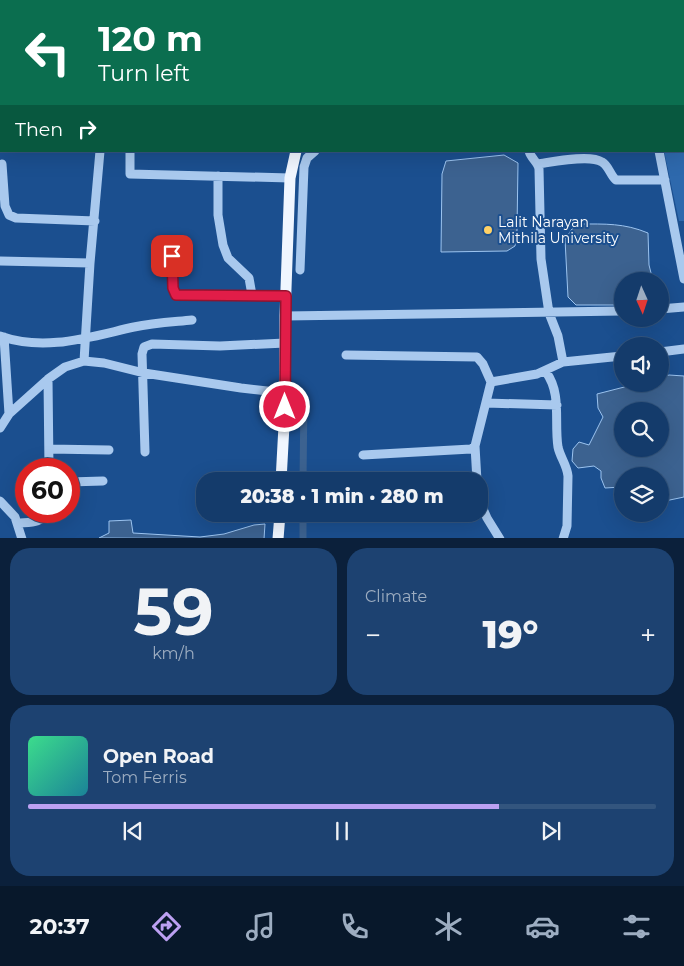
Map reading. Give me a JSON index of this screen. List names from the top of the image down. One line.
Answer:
{"places":["Lalit Narayan Mithila University"],"north":"bottom","page":{"turn":["120 m","Turn left"],"then":"Then","limit":"60","trip":"20:38 · 1 min · 280 m","tile":[["59","km/h"],"Climate"],"heat":["−","19°","+"],"song":["Open Road","Tom Ferris"],"tabs":"20:37"}}
